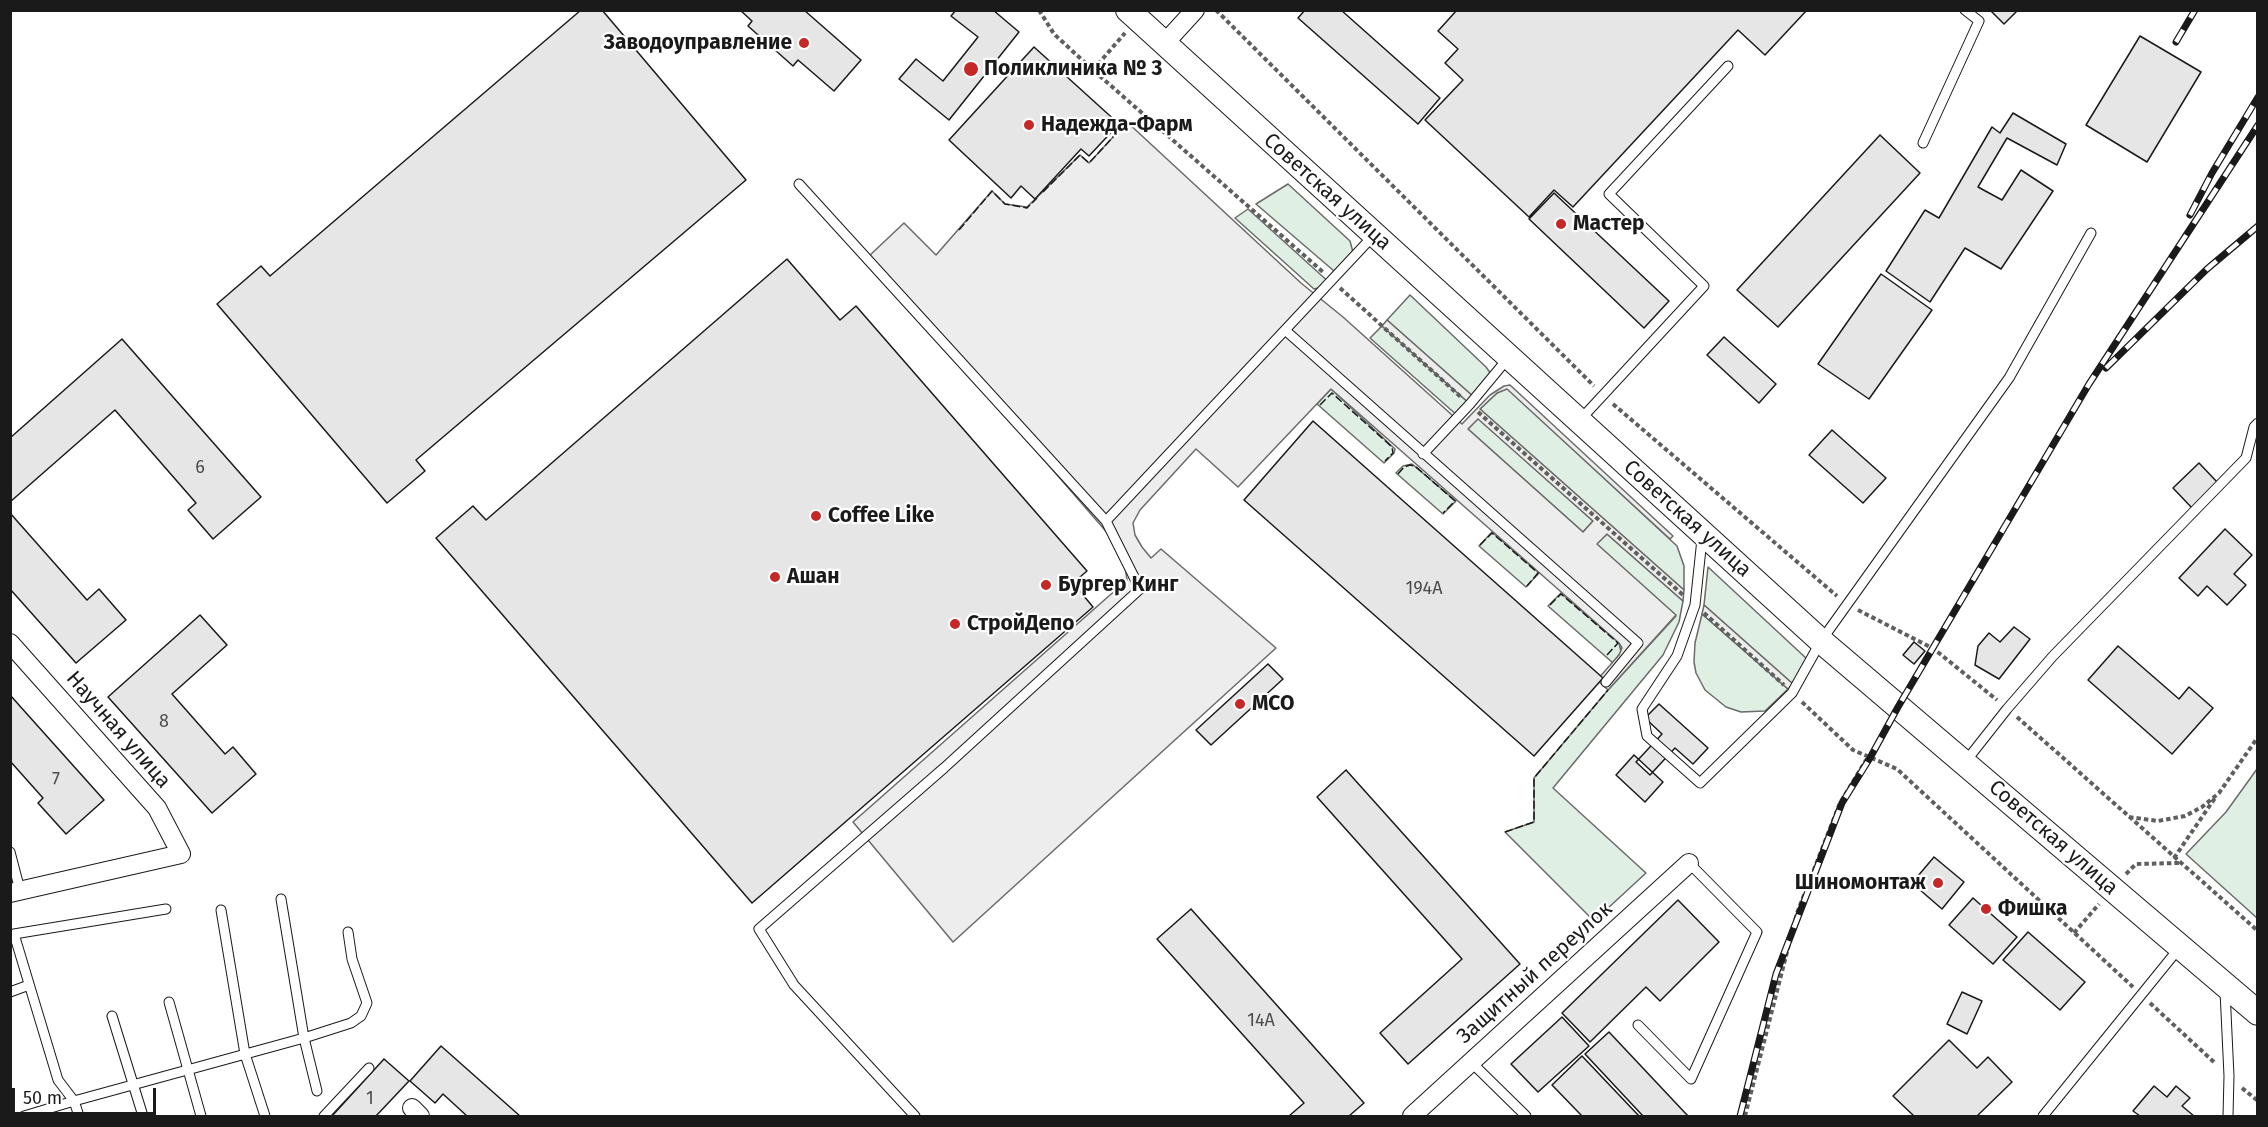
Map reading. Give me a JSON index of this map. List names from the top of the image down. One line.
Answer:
{"streets":{"main road":["Советская улица"],"street":["Научная улица","Защитный переулок"]},"places":["Заводоуправление","Поликлиника № 3","Надежда-Фарм","Мастер","Coffee Like","Ашан","Бургер Кинг","СтройДепо","МСО","Шиномонтаж","Фишка"],"house_numbers":["6","194А","8","7","14А","1"],"scale_bar":"50 m"}
